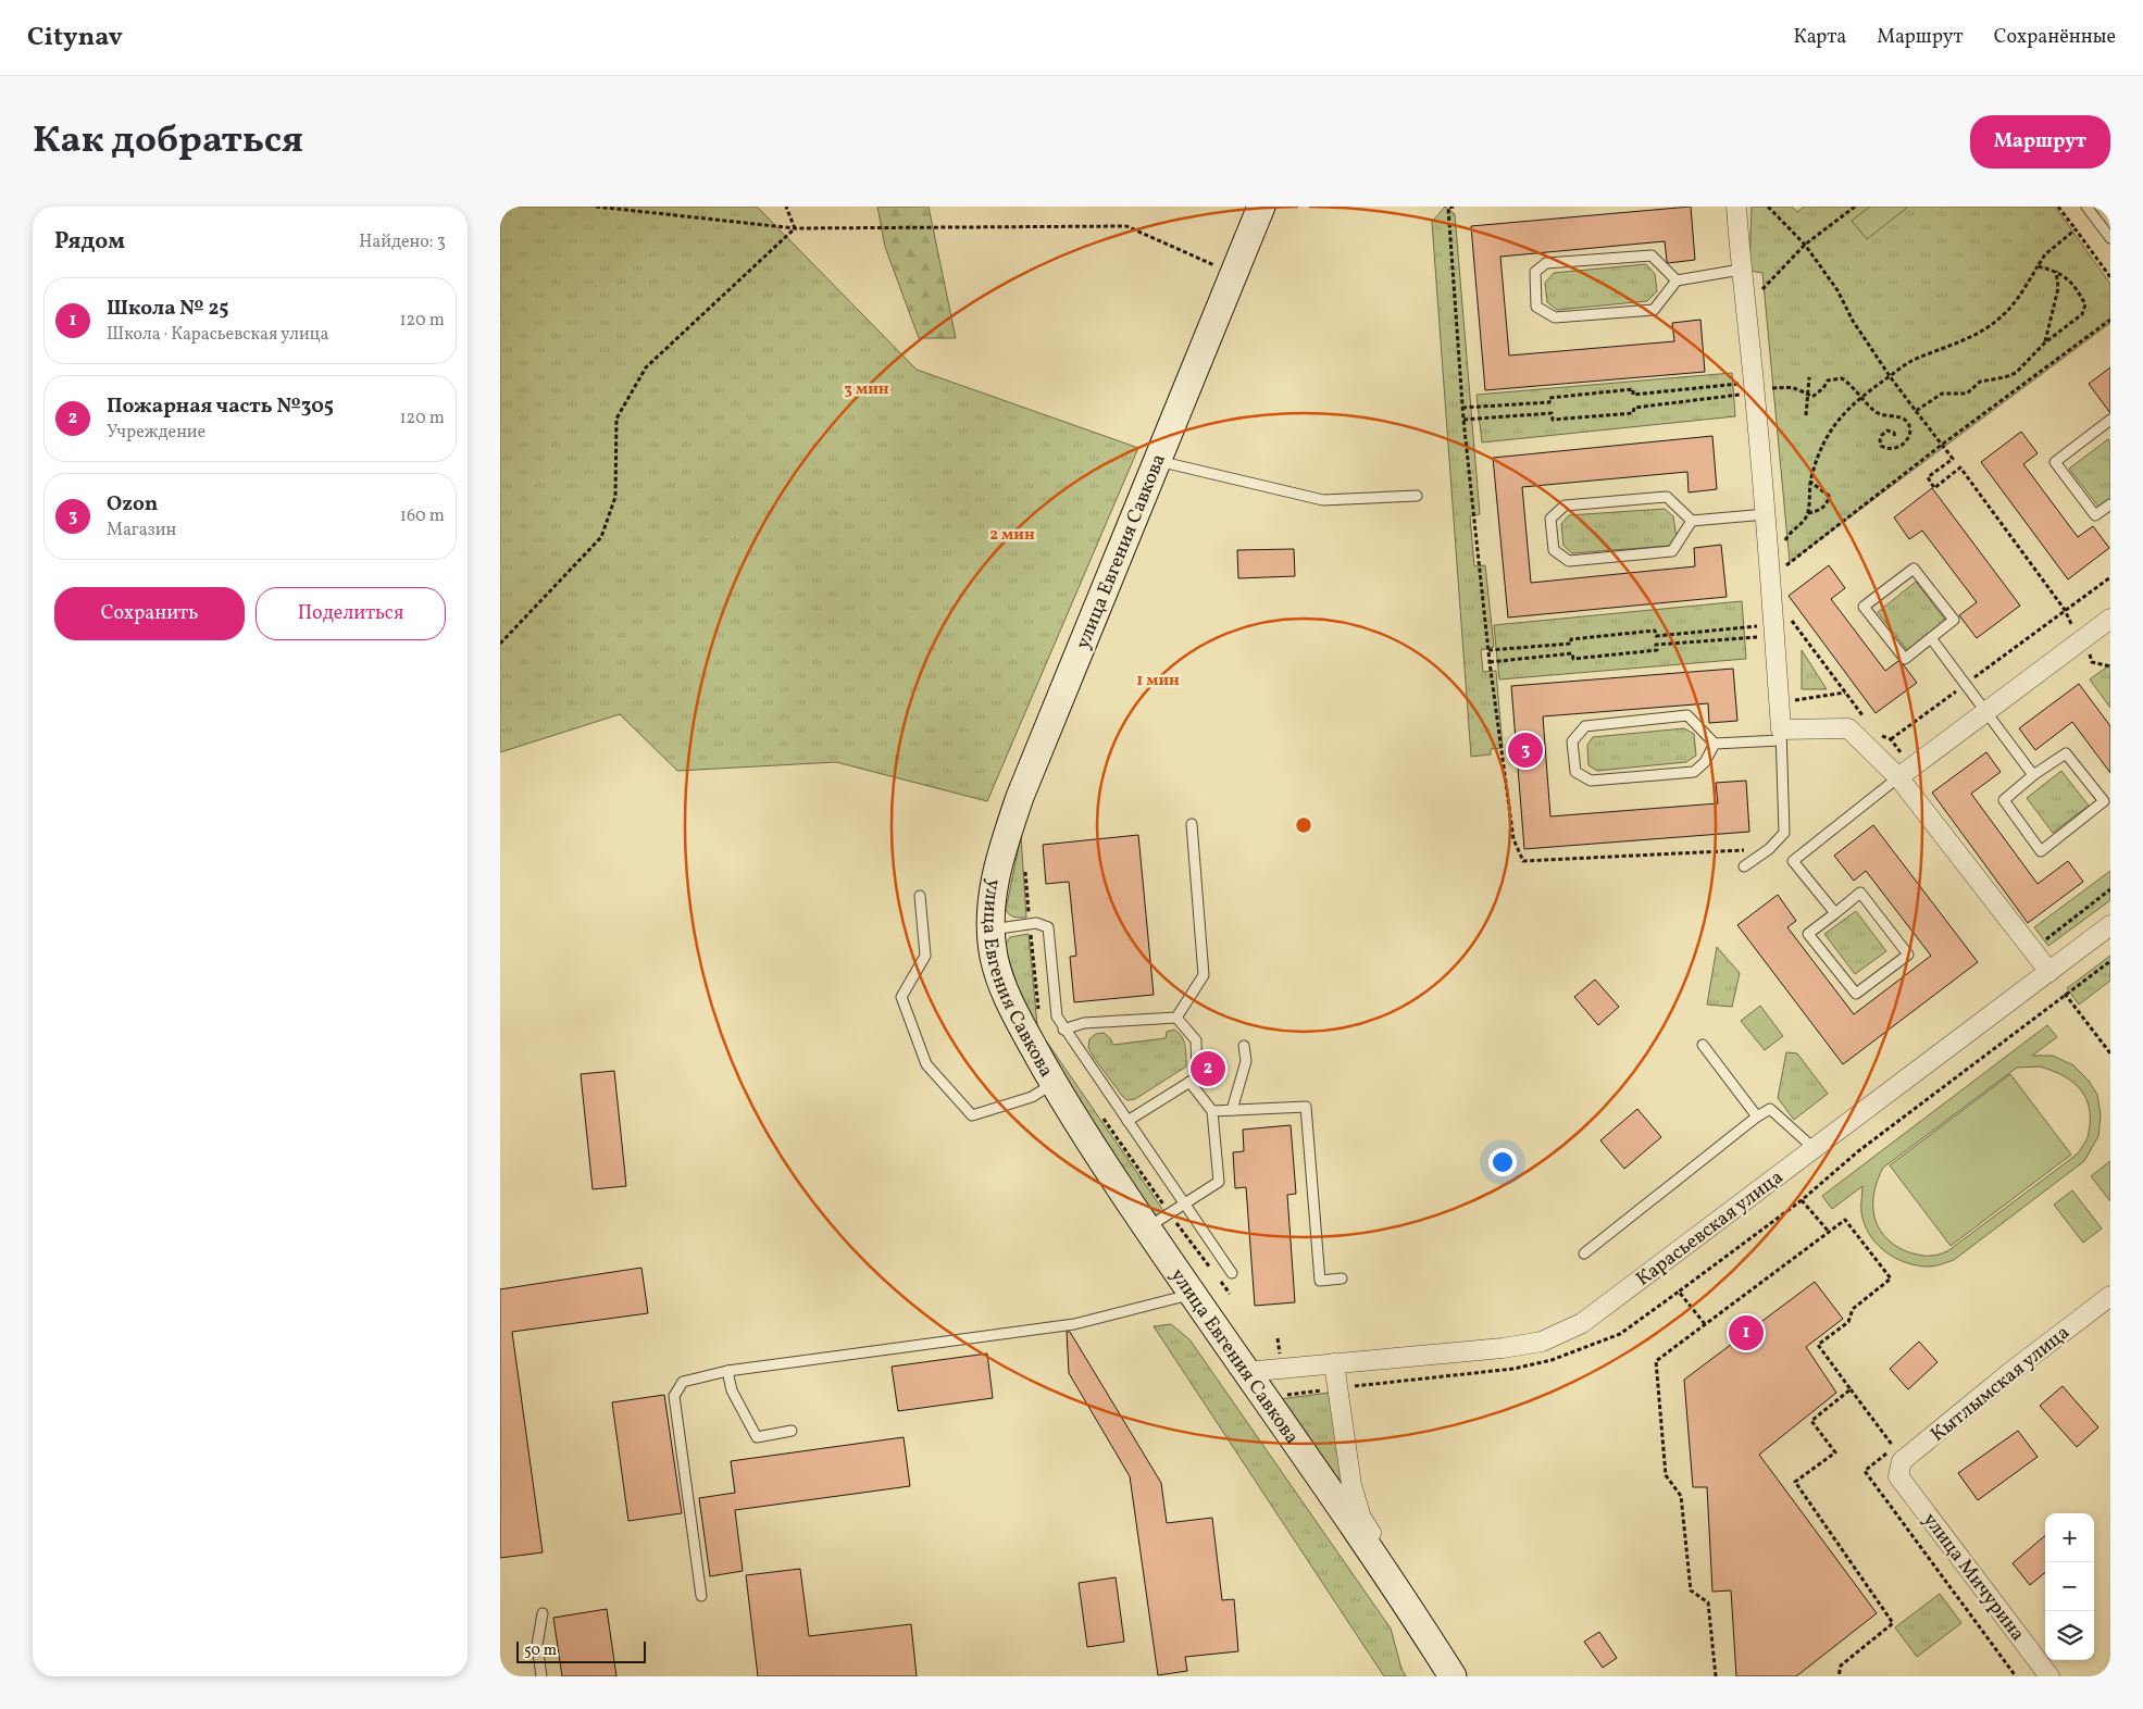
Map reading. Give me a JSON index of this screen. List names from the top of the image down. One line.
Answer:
{"streets":{"main road":["улица Евгения Савкова"],"street":["Карасьевская улица","Кытлымская улица","улица Мичурина"]},"crossings":[["улица Евгения Савкова","Карасьевская улица"],["Кытлымская улица","улица Мичурина"]],"scale_bar":"50 m","page":{"header":"Citynav","nav":["Карта","Маршрут","Сохранённые"],"title":"Как добраться","buttons":["Маршрут",["Сохранить","Поделиться"]],"heading":["Рядом","Найдено: 3"],"list":[{"mark":"1","name":"Школа № 25","note":"Школа · Карасьевская улица","value":"120 m"},{"mark":"2","name":"Пожарная часть №305","note":"Учреждение","value":"120 m"},{"mark":"3","name":"Ozon","note":"Магазин","value":"160 m"}],"pins":["3","2","1"],"map_buttons":["+","−"],"scale":"50 m"},"rings":["3 мин","2 мин","1 мин"]}
